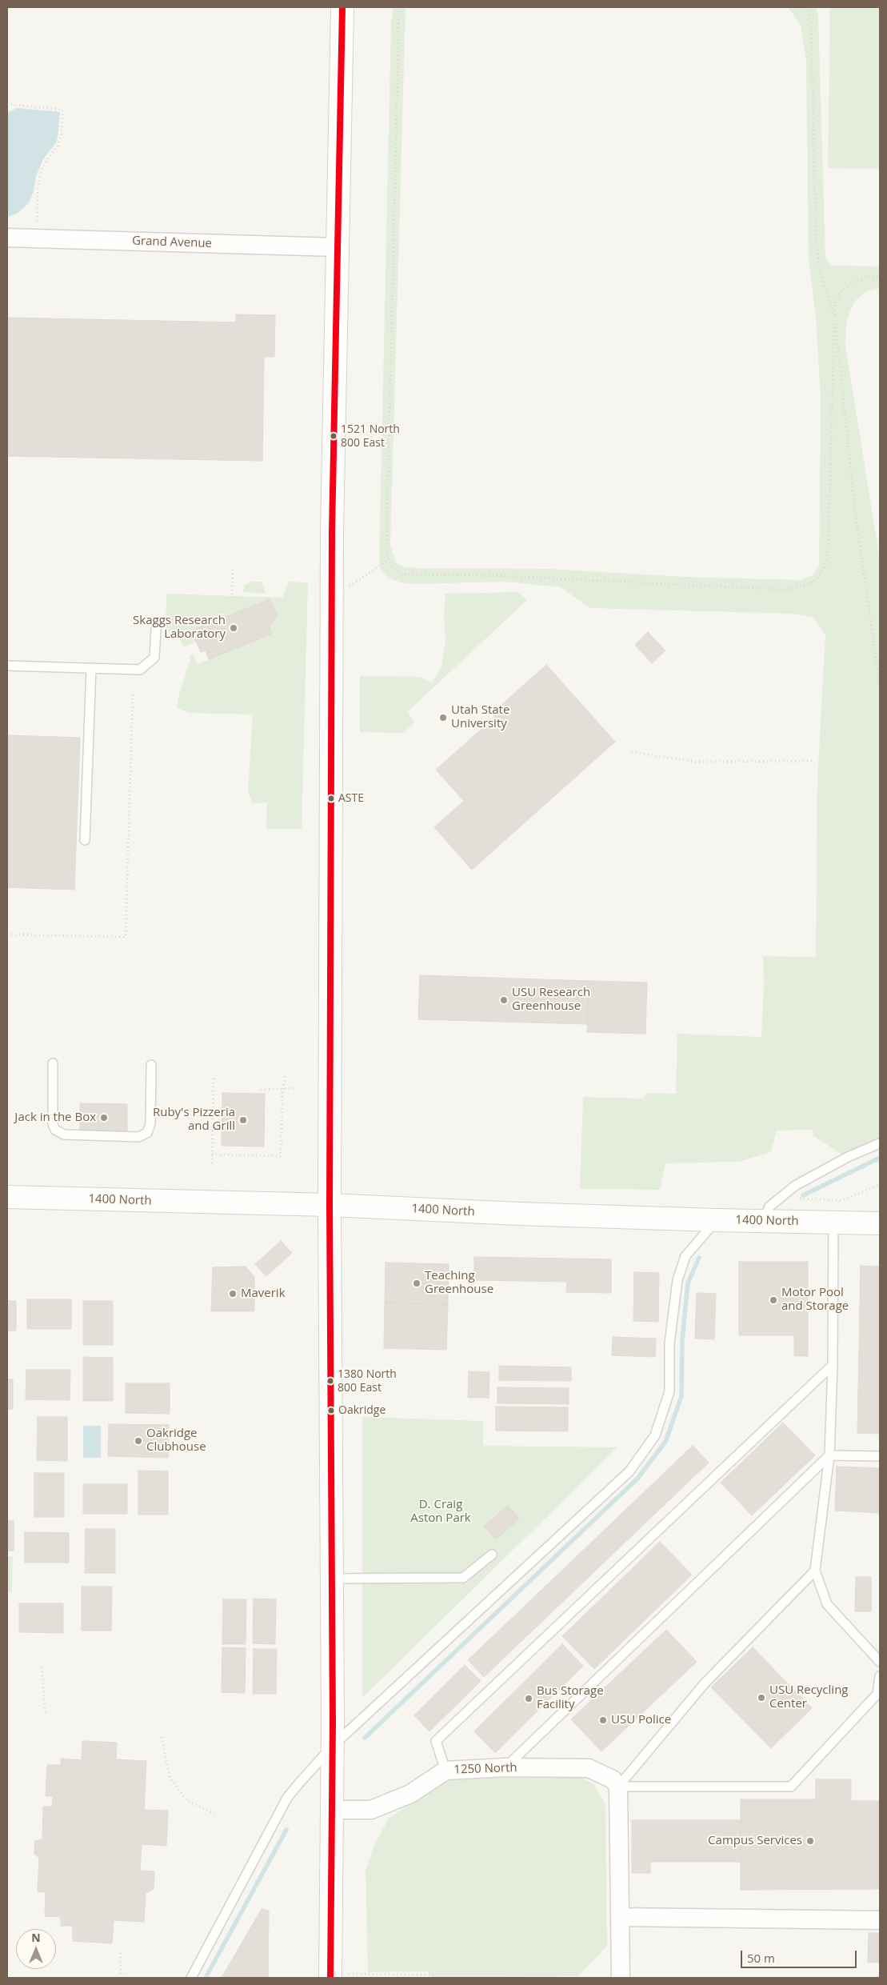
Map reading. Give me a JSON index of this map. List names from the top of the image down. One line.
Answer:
{"streets":{"main road":["1400 North"],"street":["Grand Avenue","1250 North"]},"parks":["D. Craig Aston Park"],"places":["1521 North 800 East","Skaggs Research Laboratory","Utah State University","ASTE","USU Research Greenhouse","Jack in the Box","Ruby's Pizzeria and Grill","Teaching Greenhouse","Maverik","Motor Pool and Storage","1380 North 800 East","Oakridge","Oakridge Clubhouse","USU Recycling Center","Bus Storage Facility","USU Police","Campus Services"],"scale_bar":"50 m","north":"top"}
